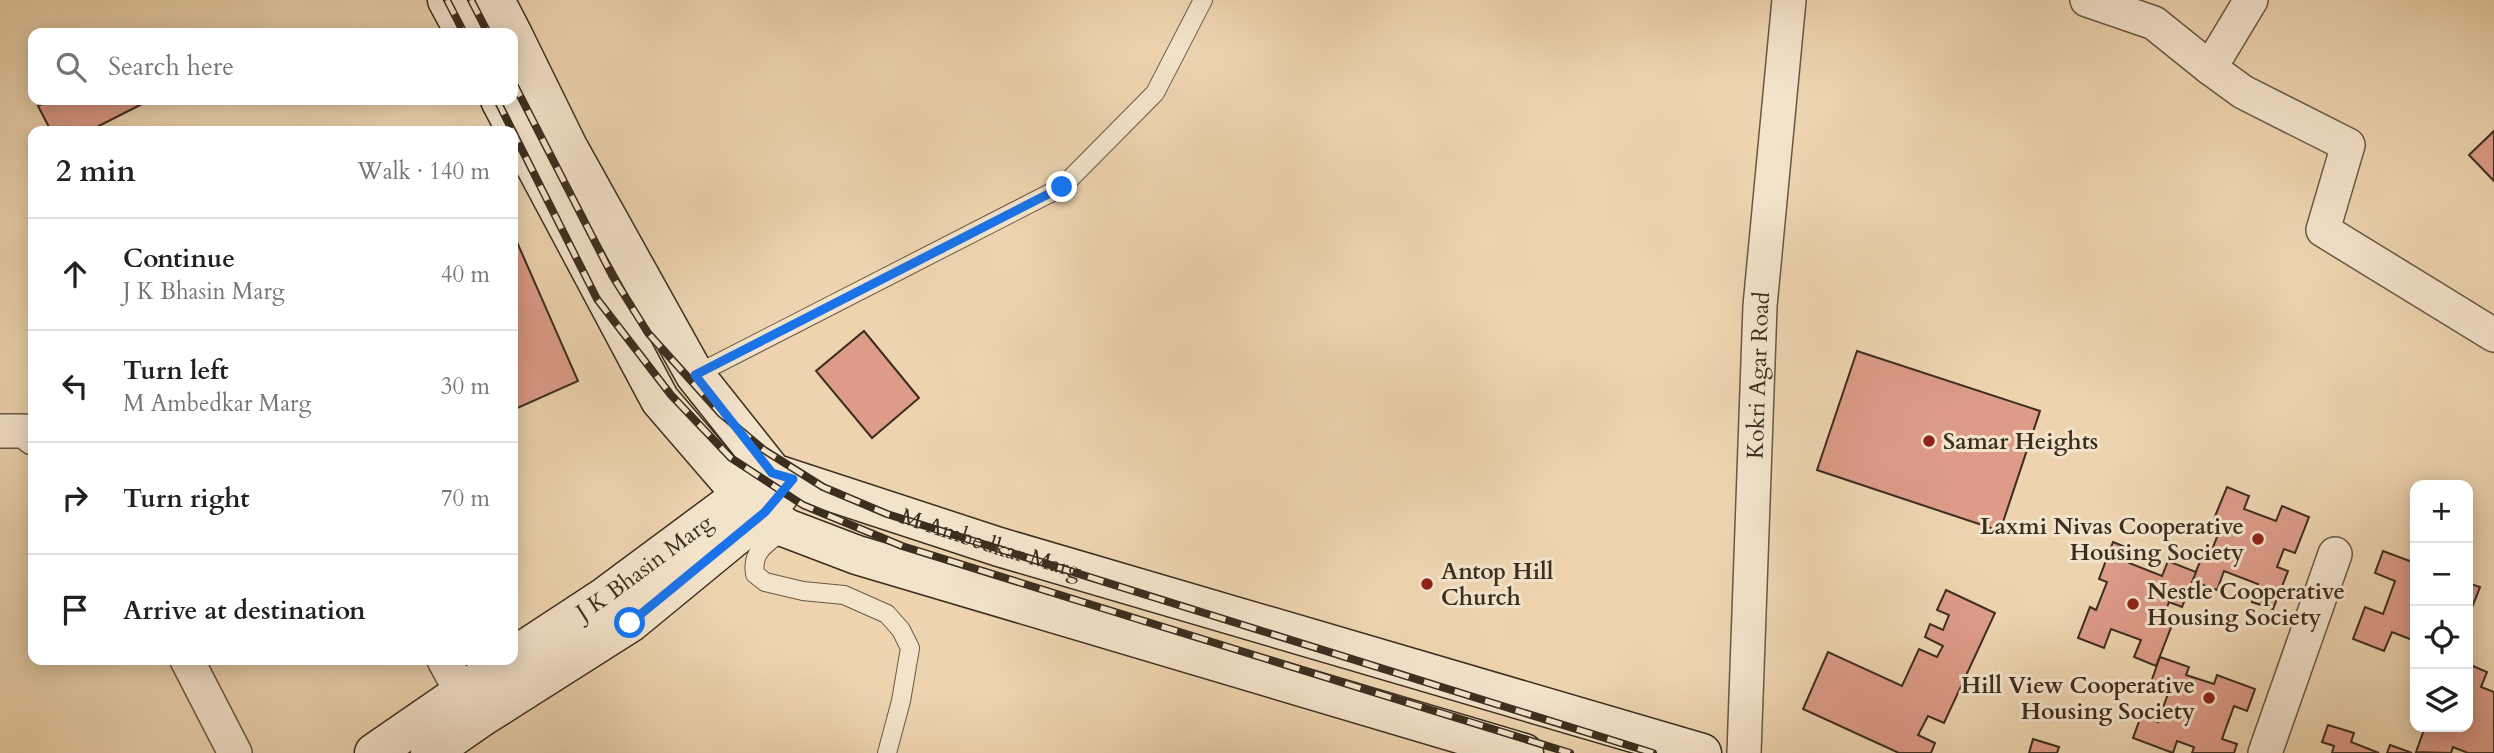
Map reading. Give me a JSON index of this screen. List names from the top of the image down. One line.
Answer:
{"streets":{"main road":["M Ambedkar Marg","J K Bhasin Marg"],"street":["Kokri Agar Road"]},"crossings":[["M Ambedkar Marg","J K Bhasin Marg"]],"places":["Samar Heights","Laxmi Nivas Cooperative Housing Society","Antop Hill Church","Nestle Cooperative Housing Society","Hill View Cooperative Housing Society"],"page":{"search":"Search here","heading":["2 min","Walk · 140 m"],"list":[["Continue","J K Bhasin Marg","40 m"],["Turn left","M Ambedkar Marg","30 m"],["Turn right","70 m"],"Arrive at destination"],"map_buttons":["+","−"]}}
